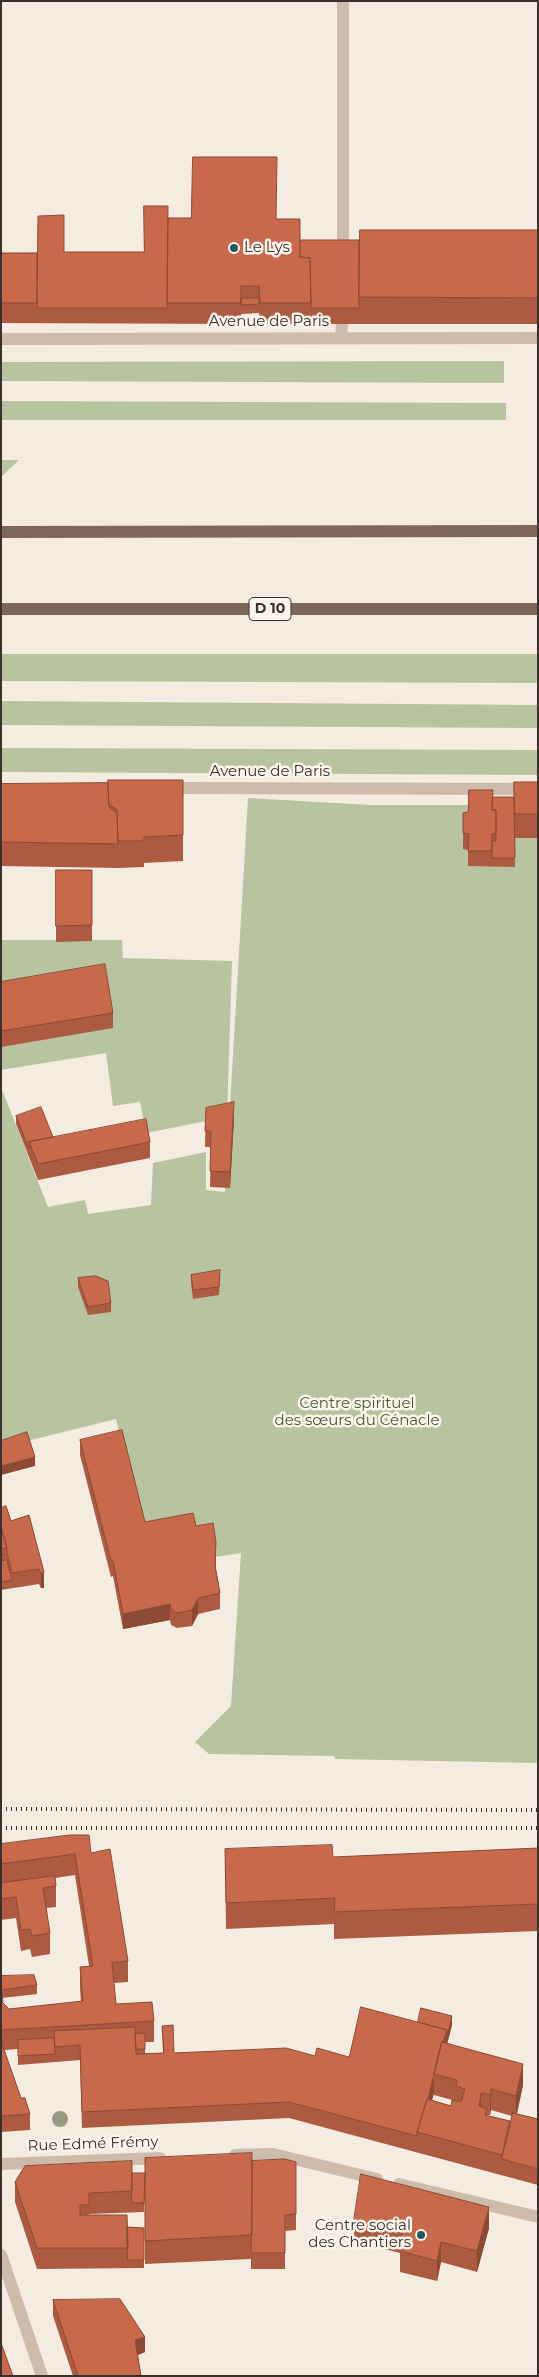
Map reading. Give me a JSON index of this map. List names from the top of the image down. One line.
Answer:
{"streets":{"main road":["D 10"],"street":["Avenue de Paris","Rue Edmé Frémy"]},"parks":["Centre spirituel des sœurs du Cénacle"],"places":["Le Lys","Centre social des Chantiers"]}
